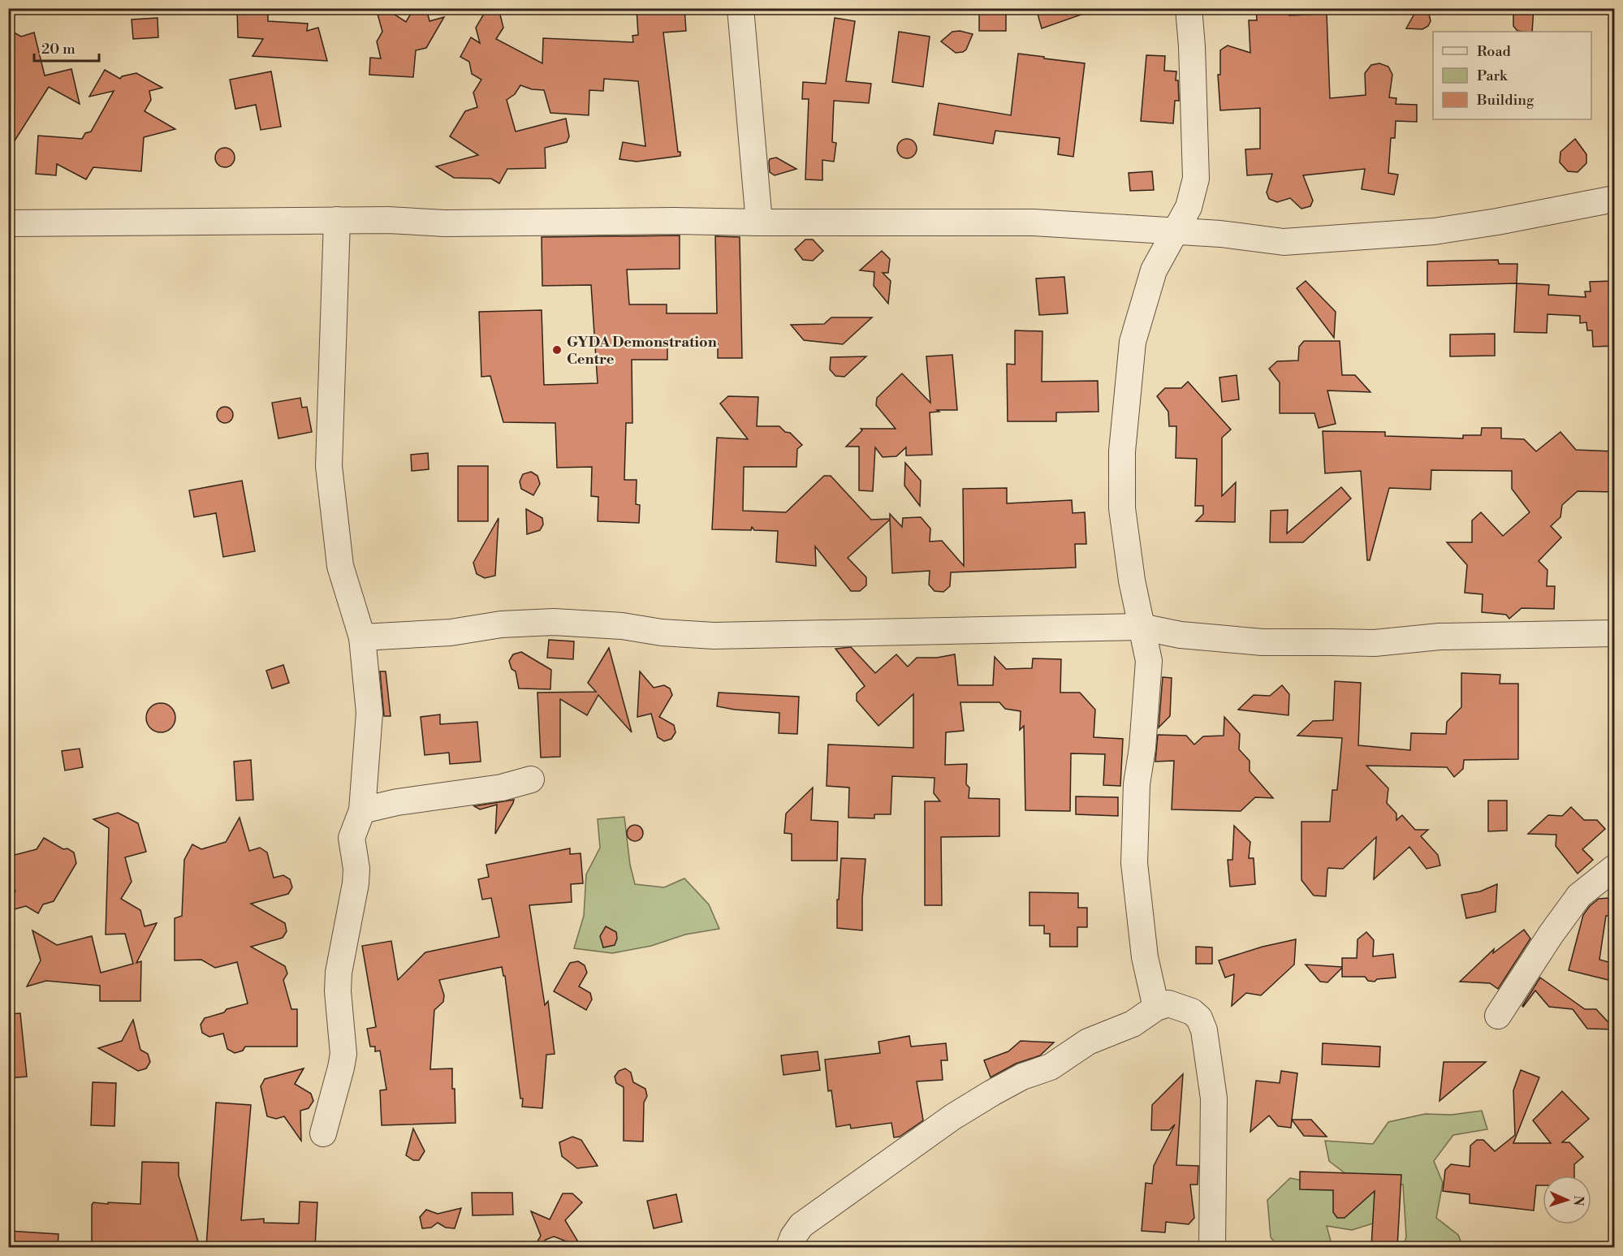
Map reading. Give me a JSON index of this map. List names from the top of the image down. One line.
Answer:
{"places":["GYDA Demonstration Centre"],"legend":["Road","Park","Building"],"scale_bar":"20 m","north":"right"}
